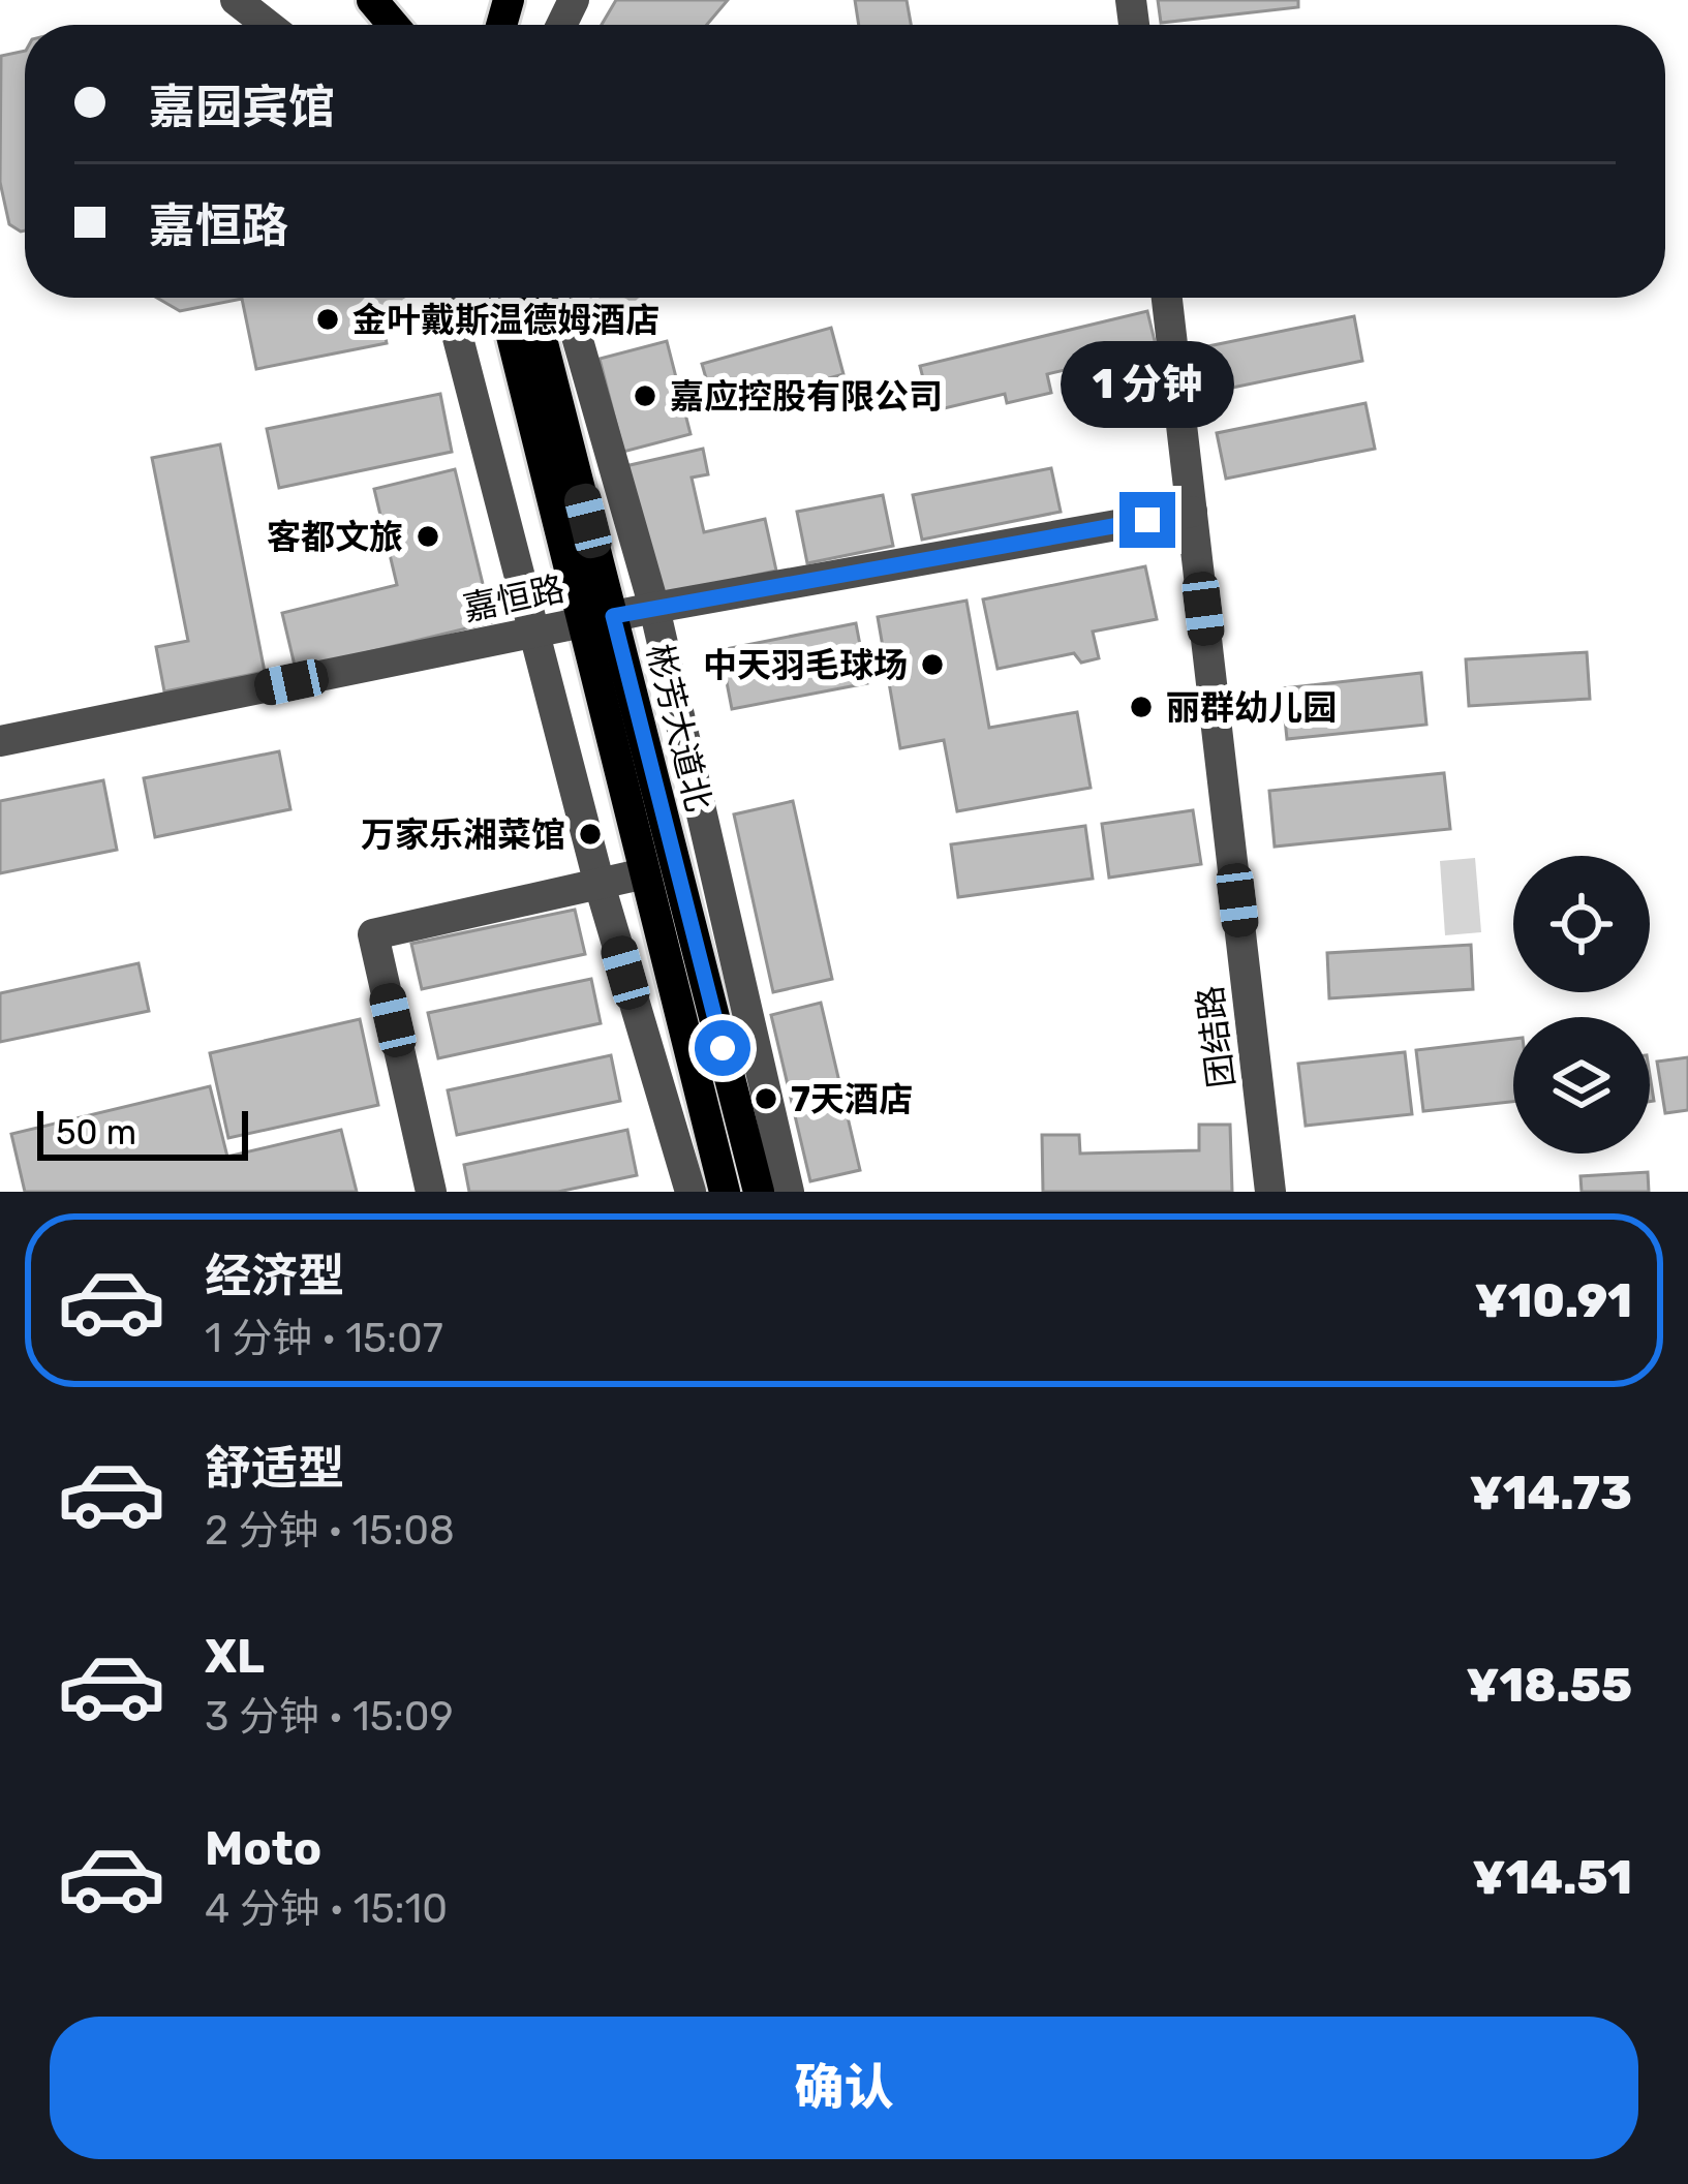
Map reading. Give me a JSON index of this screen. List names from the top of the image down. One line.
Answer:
{"streets":{"main road":["彬芳大道北"],"street":["嘉恒路","团结路"]},"crossings":[["嘉恒路","彬芳大道北"],["嘉恒路","团结路"]],"places":["金叶戴斯温德姆酒店","嘉应控股有限公司","客都文旅","中天羽毛球场","丽群幼儿园","万家乐湘菜馆","7天酒店"],"scale_bar":"50 m","page":{"banner":["嘉园宾馆","嘉恒路"],"bubble":"1 分钟","scale":"50 m","list":[{"name":"经济型","note":"1 分钟 · 15:07","value":"¥10.91"},{"name":"舒适型","note":"2 分钟 · 15:08","value":"¥14.73"},{"name":"XL","note":"3 分钟 · 15:09","value":"¥18.55"},{"name":"Moto","note":"4 分钟 · 15:10","value":"¥14.51"}],"buttons":"确认"}}
